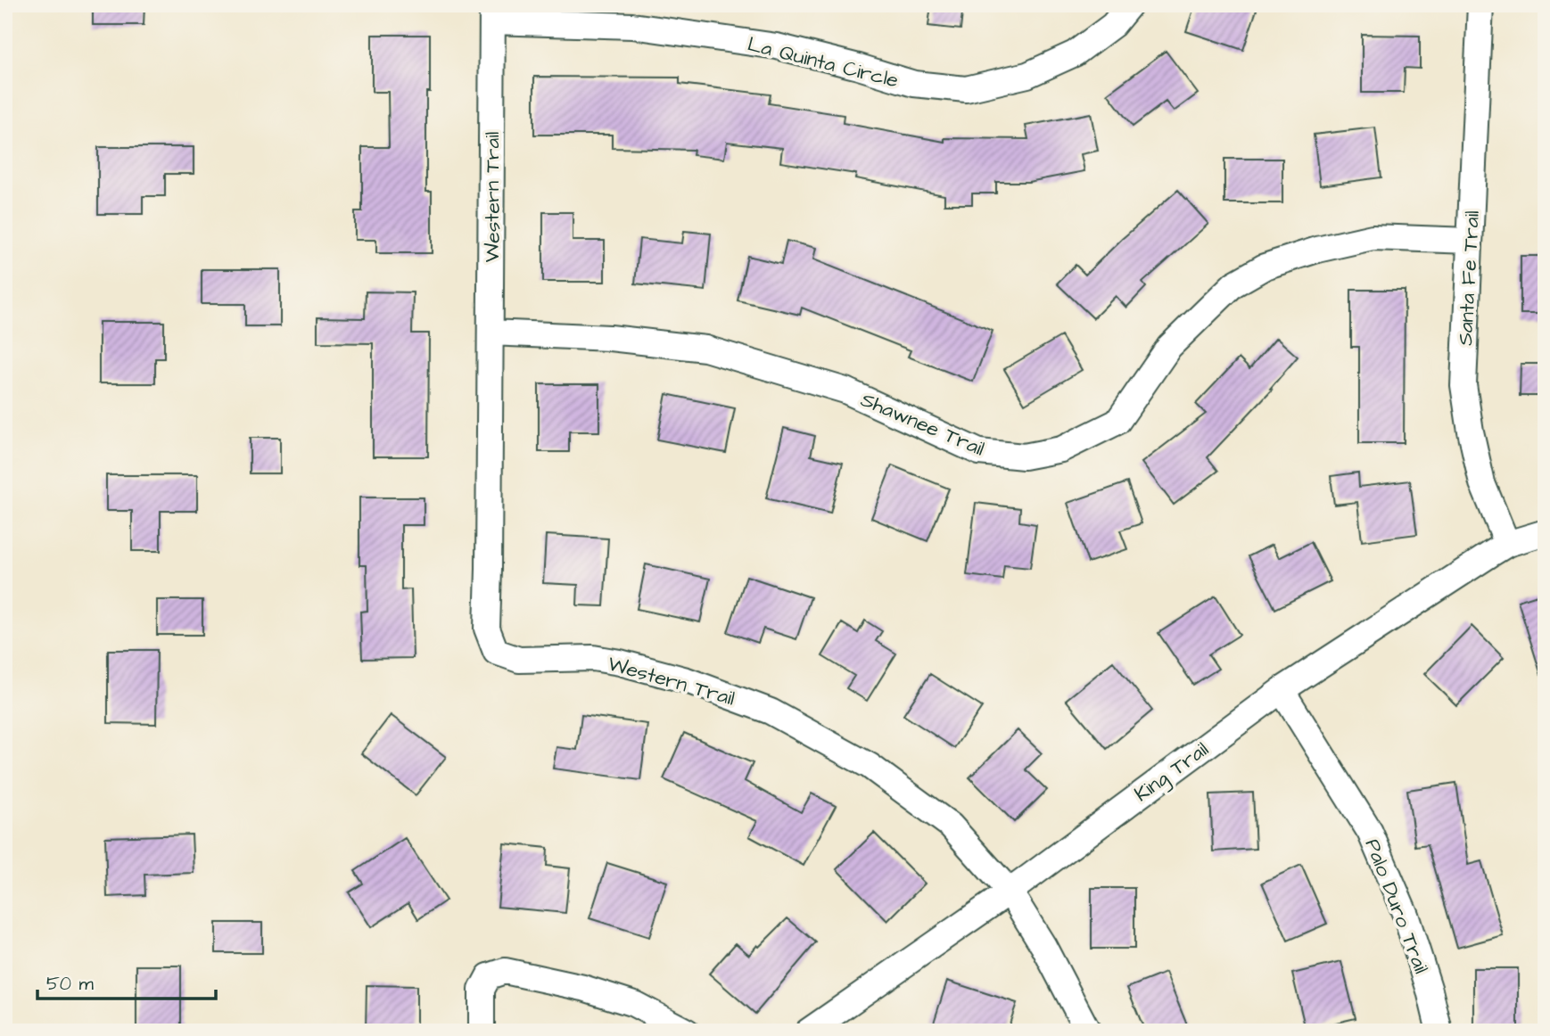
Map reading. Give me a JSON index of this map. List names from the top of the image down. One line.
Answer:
{"streets":{"street":["La Quinta Circle","Western Trail","Santa Fe Trail","Shawnee Trail","King Trail","Palo Duro Trail"]},"crossings":[["La Quinta Circle","Western Trail"],["Western Trail","Shawnee Trail"],["Western Trail","King Trail"],["Santa Fe Trail","Shawnee Trail"],["Santa Fe Trail","King Trail"],["King Trail","Palo Duro Trail"]],"scale_bar":"50 m"}
